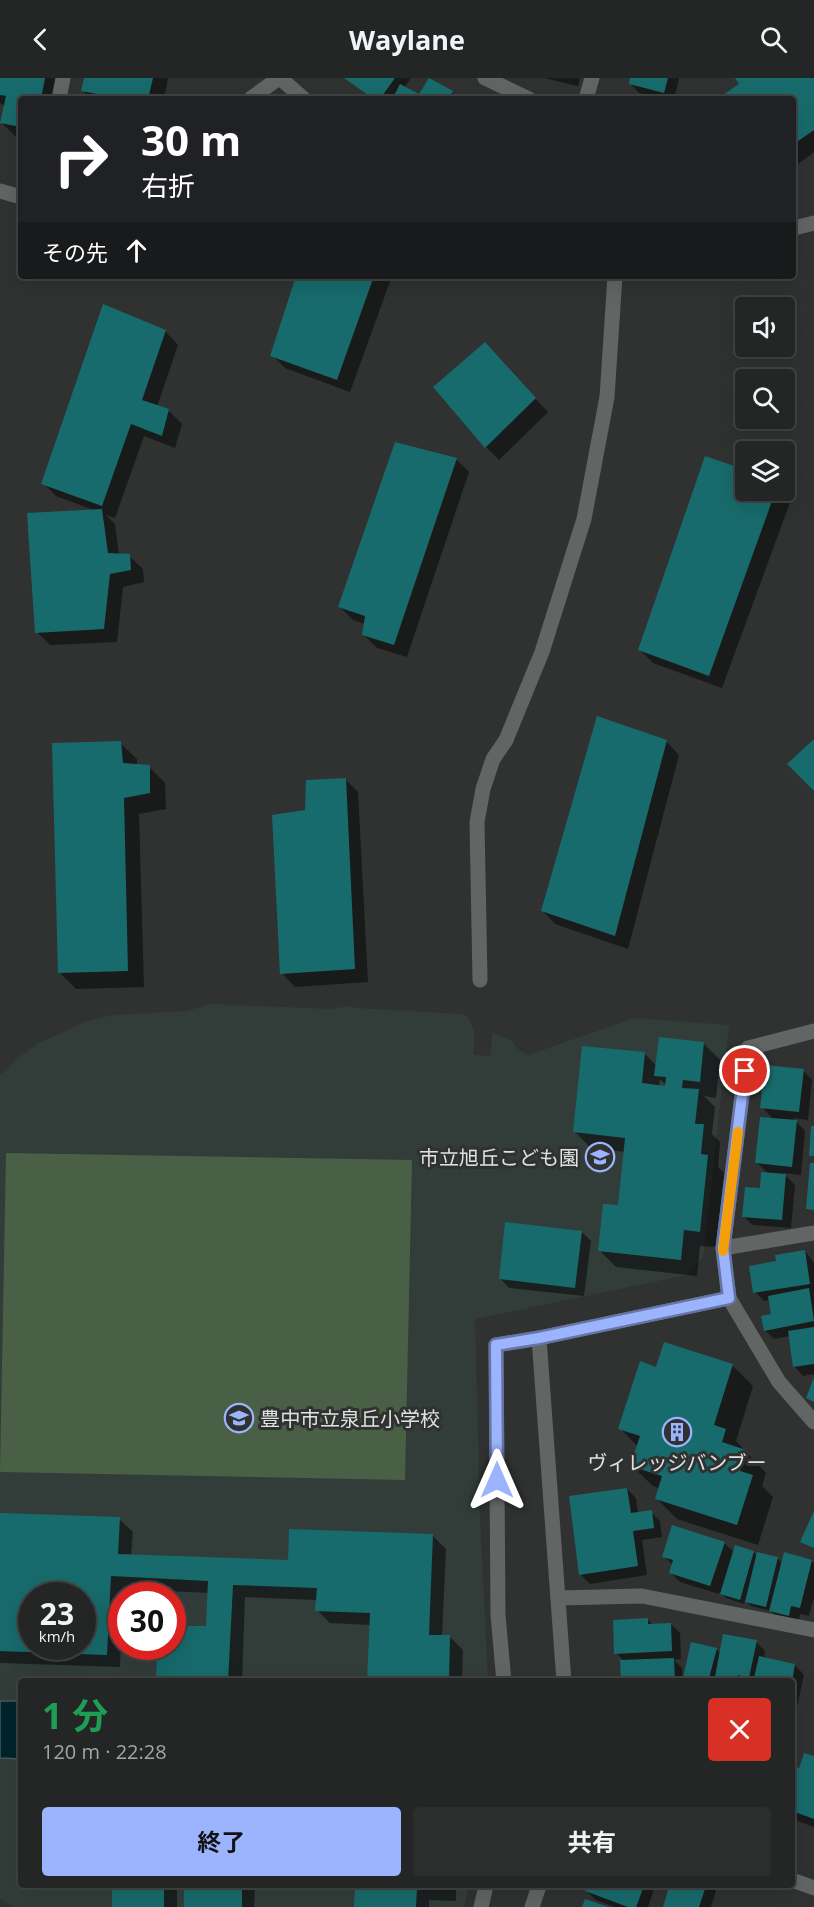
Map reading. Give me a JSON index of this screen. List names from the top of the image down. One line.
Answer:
{"places":{"school or university":["市立旭丘こども園","豊中市立泉丘小学校"],"building":["ヴィレッジバンブー"]},"page":{"header":"Waylane","turn":["30 m","右折"],"then":"その先","speed":"23 km/h","limit":"30","heading":["1 分","120 m · 22:28"],"buttons":["終了","共有"]}}
